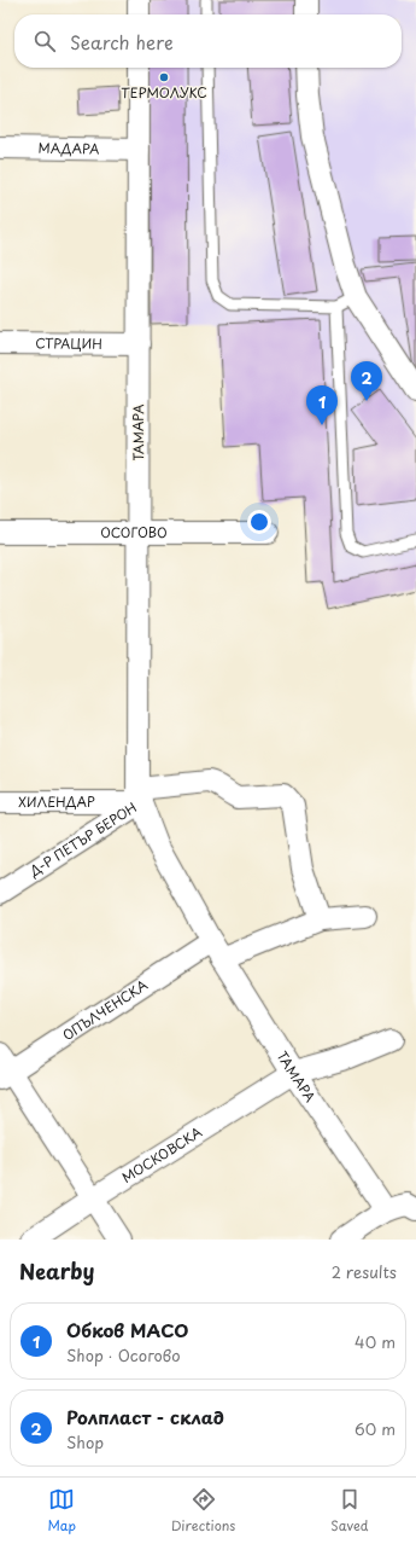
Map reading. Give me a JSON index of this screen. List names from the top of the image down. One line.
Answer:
{"streets":{"street":["МАДАРА","СТРАЦИН","ТАМАРА","ОСОГОВО","ХИЛЕНДАР","Д-Р ПЕТЪР БЕРОН","ОПЪЛЧЕНСКА","МОСКОВСКА"]},"crossings":[["МАДАРА","ТАМАРА"],["СТРАЦИН","ТАМАРА"],["ТАМАРА","ОСОГОВО"],["ТАМАРА","ХИЛЕНДАР"],["ТАМАРА","Д-Р ПЕТЪР БЕРОН"],["ТАМАРА","ОПЪЛЧЕНСКА"],["ТАМАРА","МОСКОВСКА"],["ХИЛЕНДАР","Д-Р ПЕТЪР БЕРОН"]],"places":["ТЕРМОЛУКС"],"page":{"search":"Search here","pins":["2","1"],"heading":["Nearby","2 results"],"list":[{"mark":"1","name":"Обков MACO","note":"Shop · Осогово","value":"40 m"},{"mark":"2","name":"Ролпласт - склад","note":"Shop","value":"60 m"}],"nav":["Map","Directions","Saved"]}}
